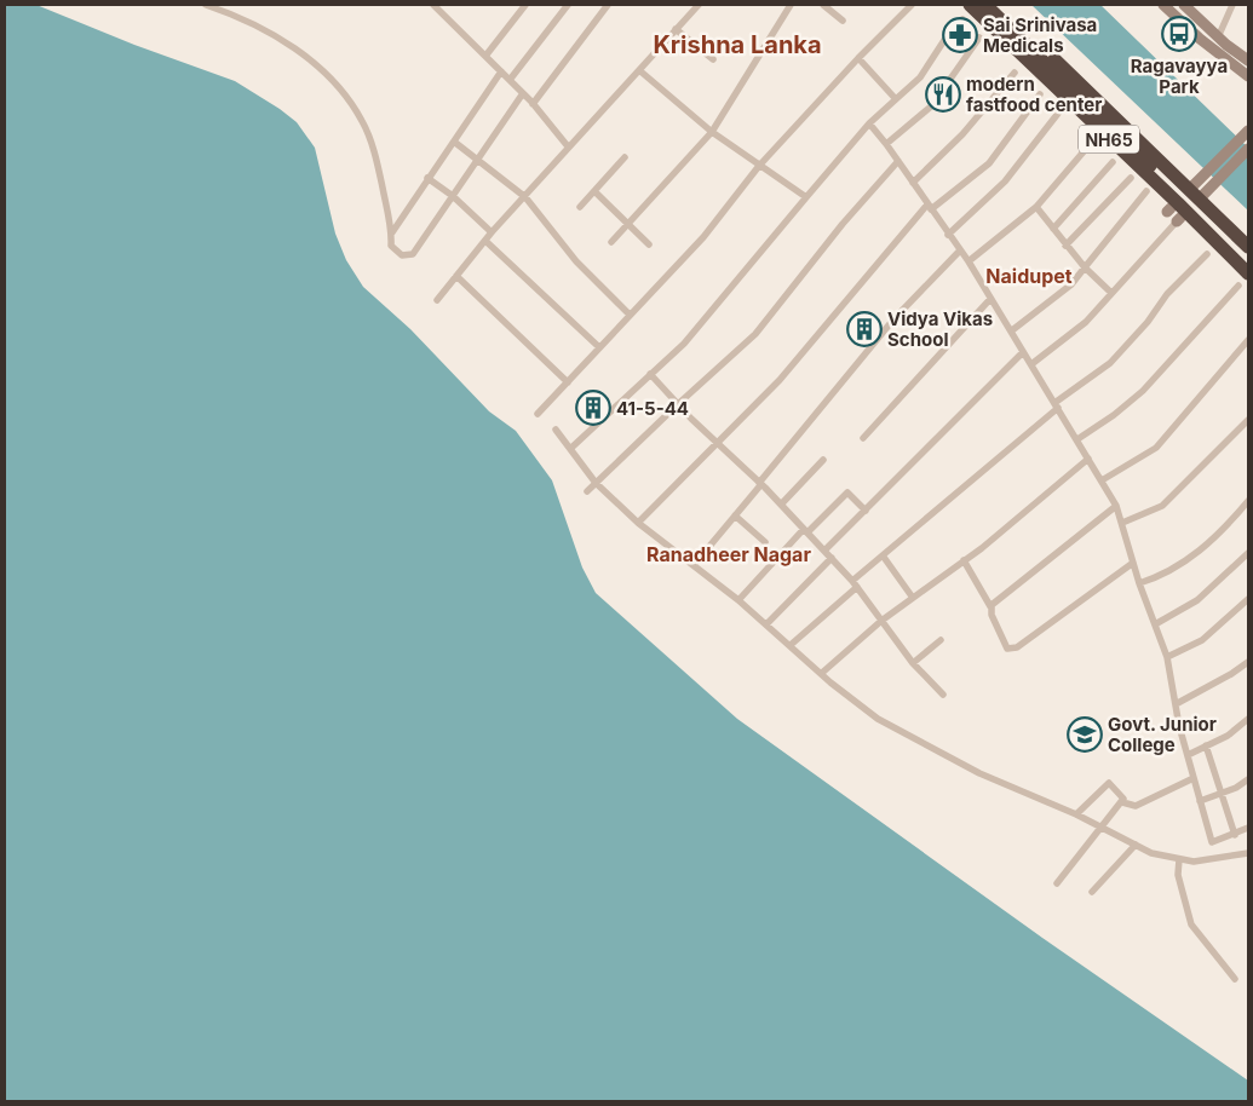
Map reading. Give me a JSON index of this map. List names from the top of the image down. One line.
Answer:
{"streets":{"highway":["NH65"]},"districts":["Krishna Lanka","Naidupet","Ranadheer Nagar"],"places":{"bus stop":["Ragavayya Park"],"pharmacy":["Sai Srinivasa Medicals"],"restaurant":["modern fastfood center"],"building":["Vidya Vikas School","41-5-44"],"school or university":["Govt. Junior College"]}}
